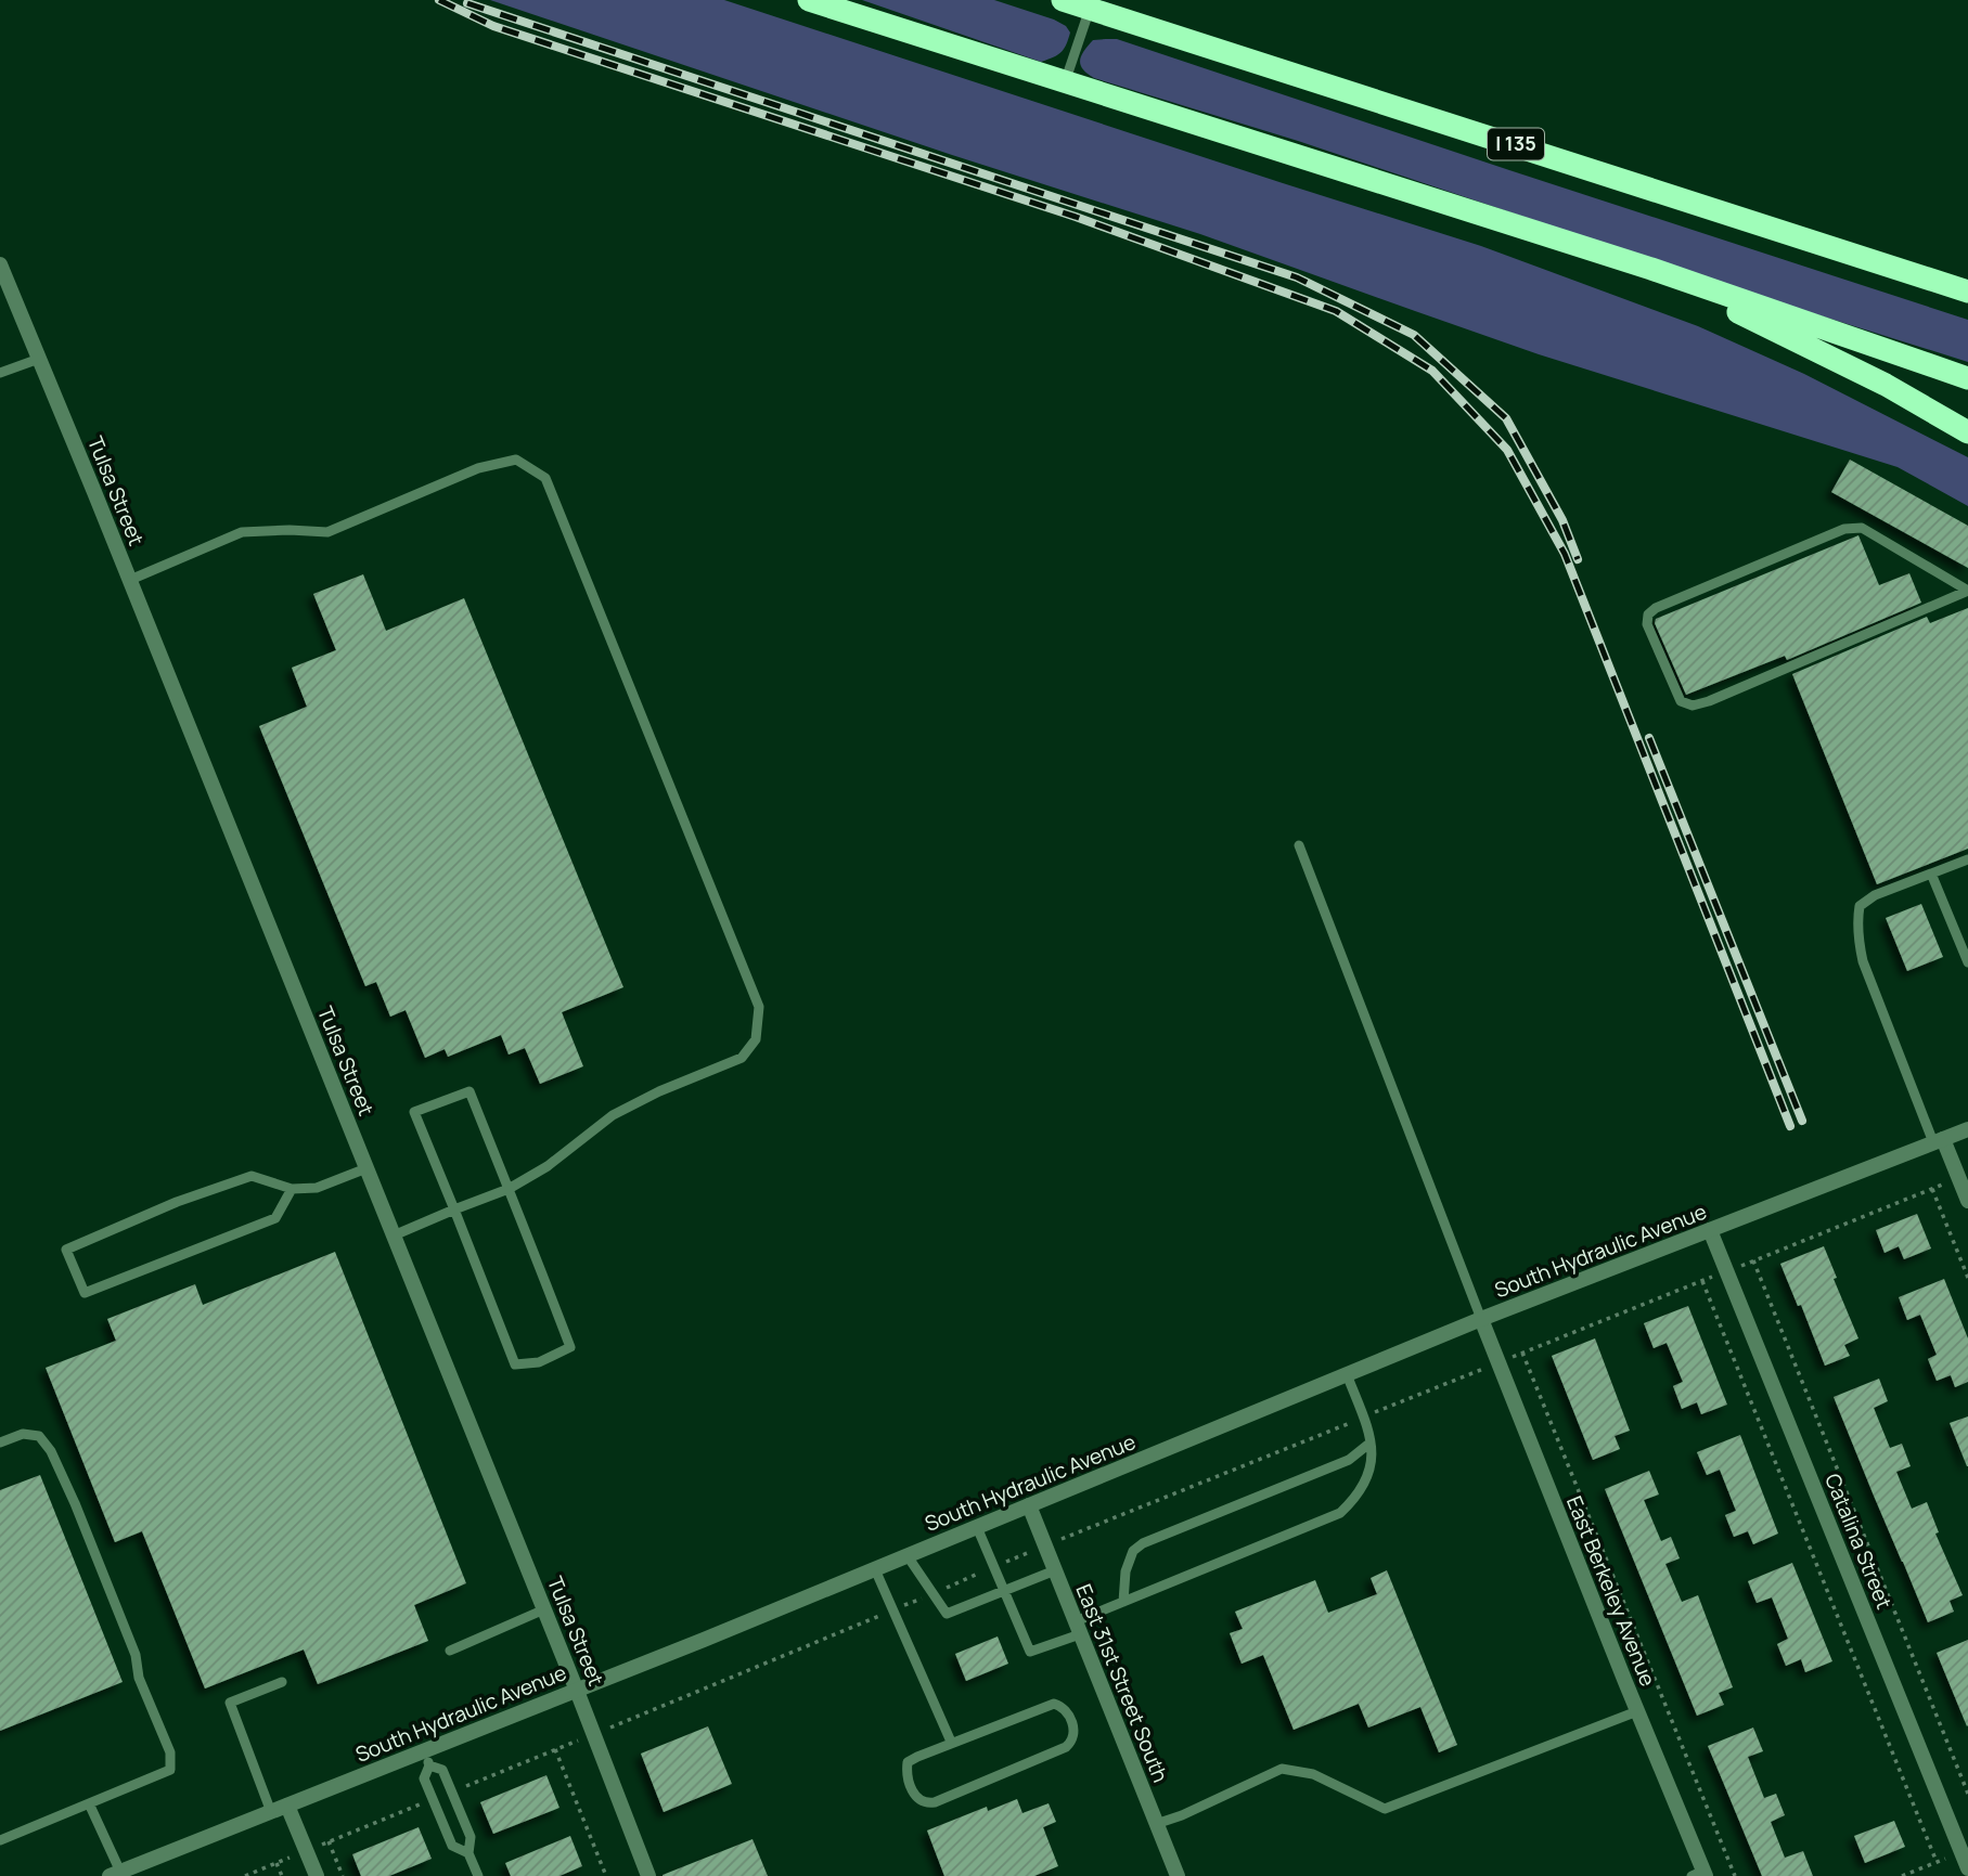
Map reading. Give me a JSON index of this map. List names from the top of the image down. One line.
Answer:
{"streets":{"highway":["I 135"],"street":["Tulsa Street","South Hydraulic Avenue","Catalina Street","East Berkeley Avenue","East 31st Street South"]},"crossings":[["Tulsa Street","South Hydraulic Avenue"],["South Hydraulic Avenue","Catalina Street"],["South Hydraulic Avenue","East Berkeley Avenue"],["South Hydraulic Avenue","East 31st Street South"]]}
